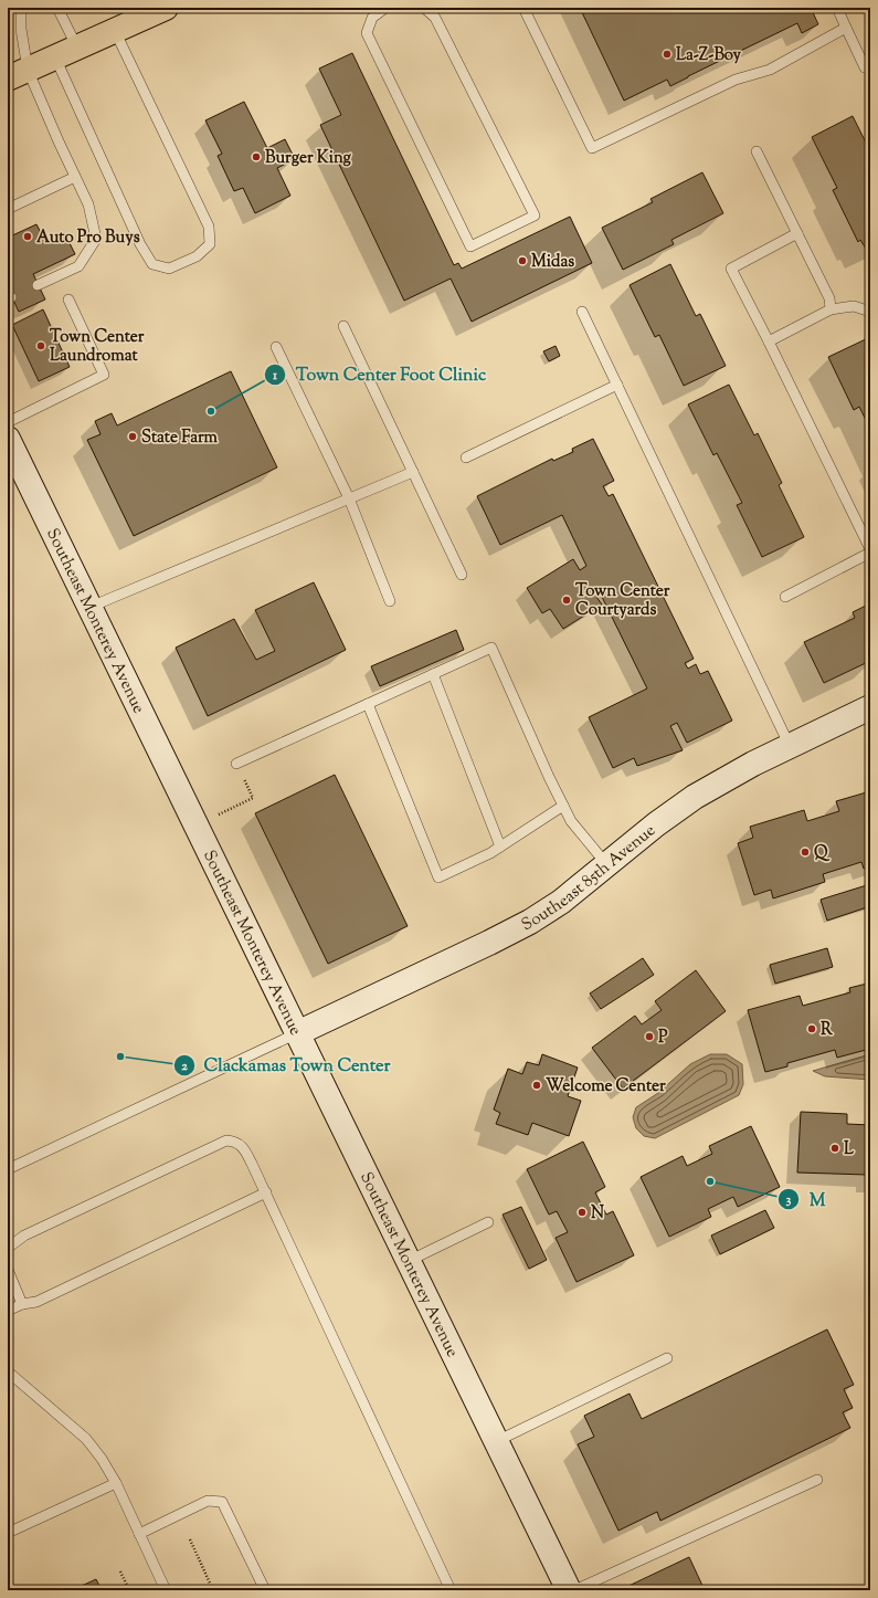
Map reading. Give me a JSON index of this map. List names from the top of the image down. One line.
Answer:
{"streets":{"main road":["Southeast Monterey Avenue","Southeast 85th Avenue"]},"crossings":[["Southeast Monterey Avenue","Southeast 85th Avenue"]],"places":["La-Z-Boy","Burger King","Auto Pro Buys","Midas","Town Center Laundromat","Town Center Foot Clinic","State Farm","Town Center Courtyards","Q","R","P","Clackamas Town Center","Welcome Center","L","M","N"]}
